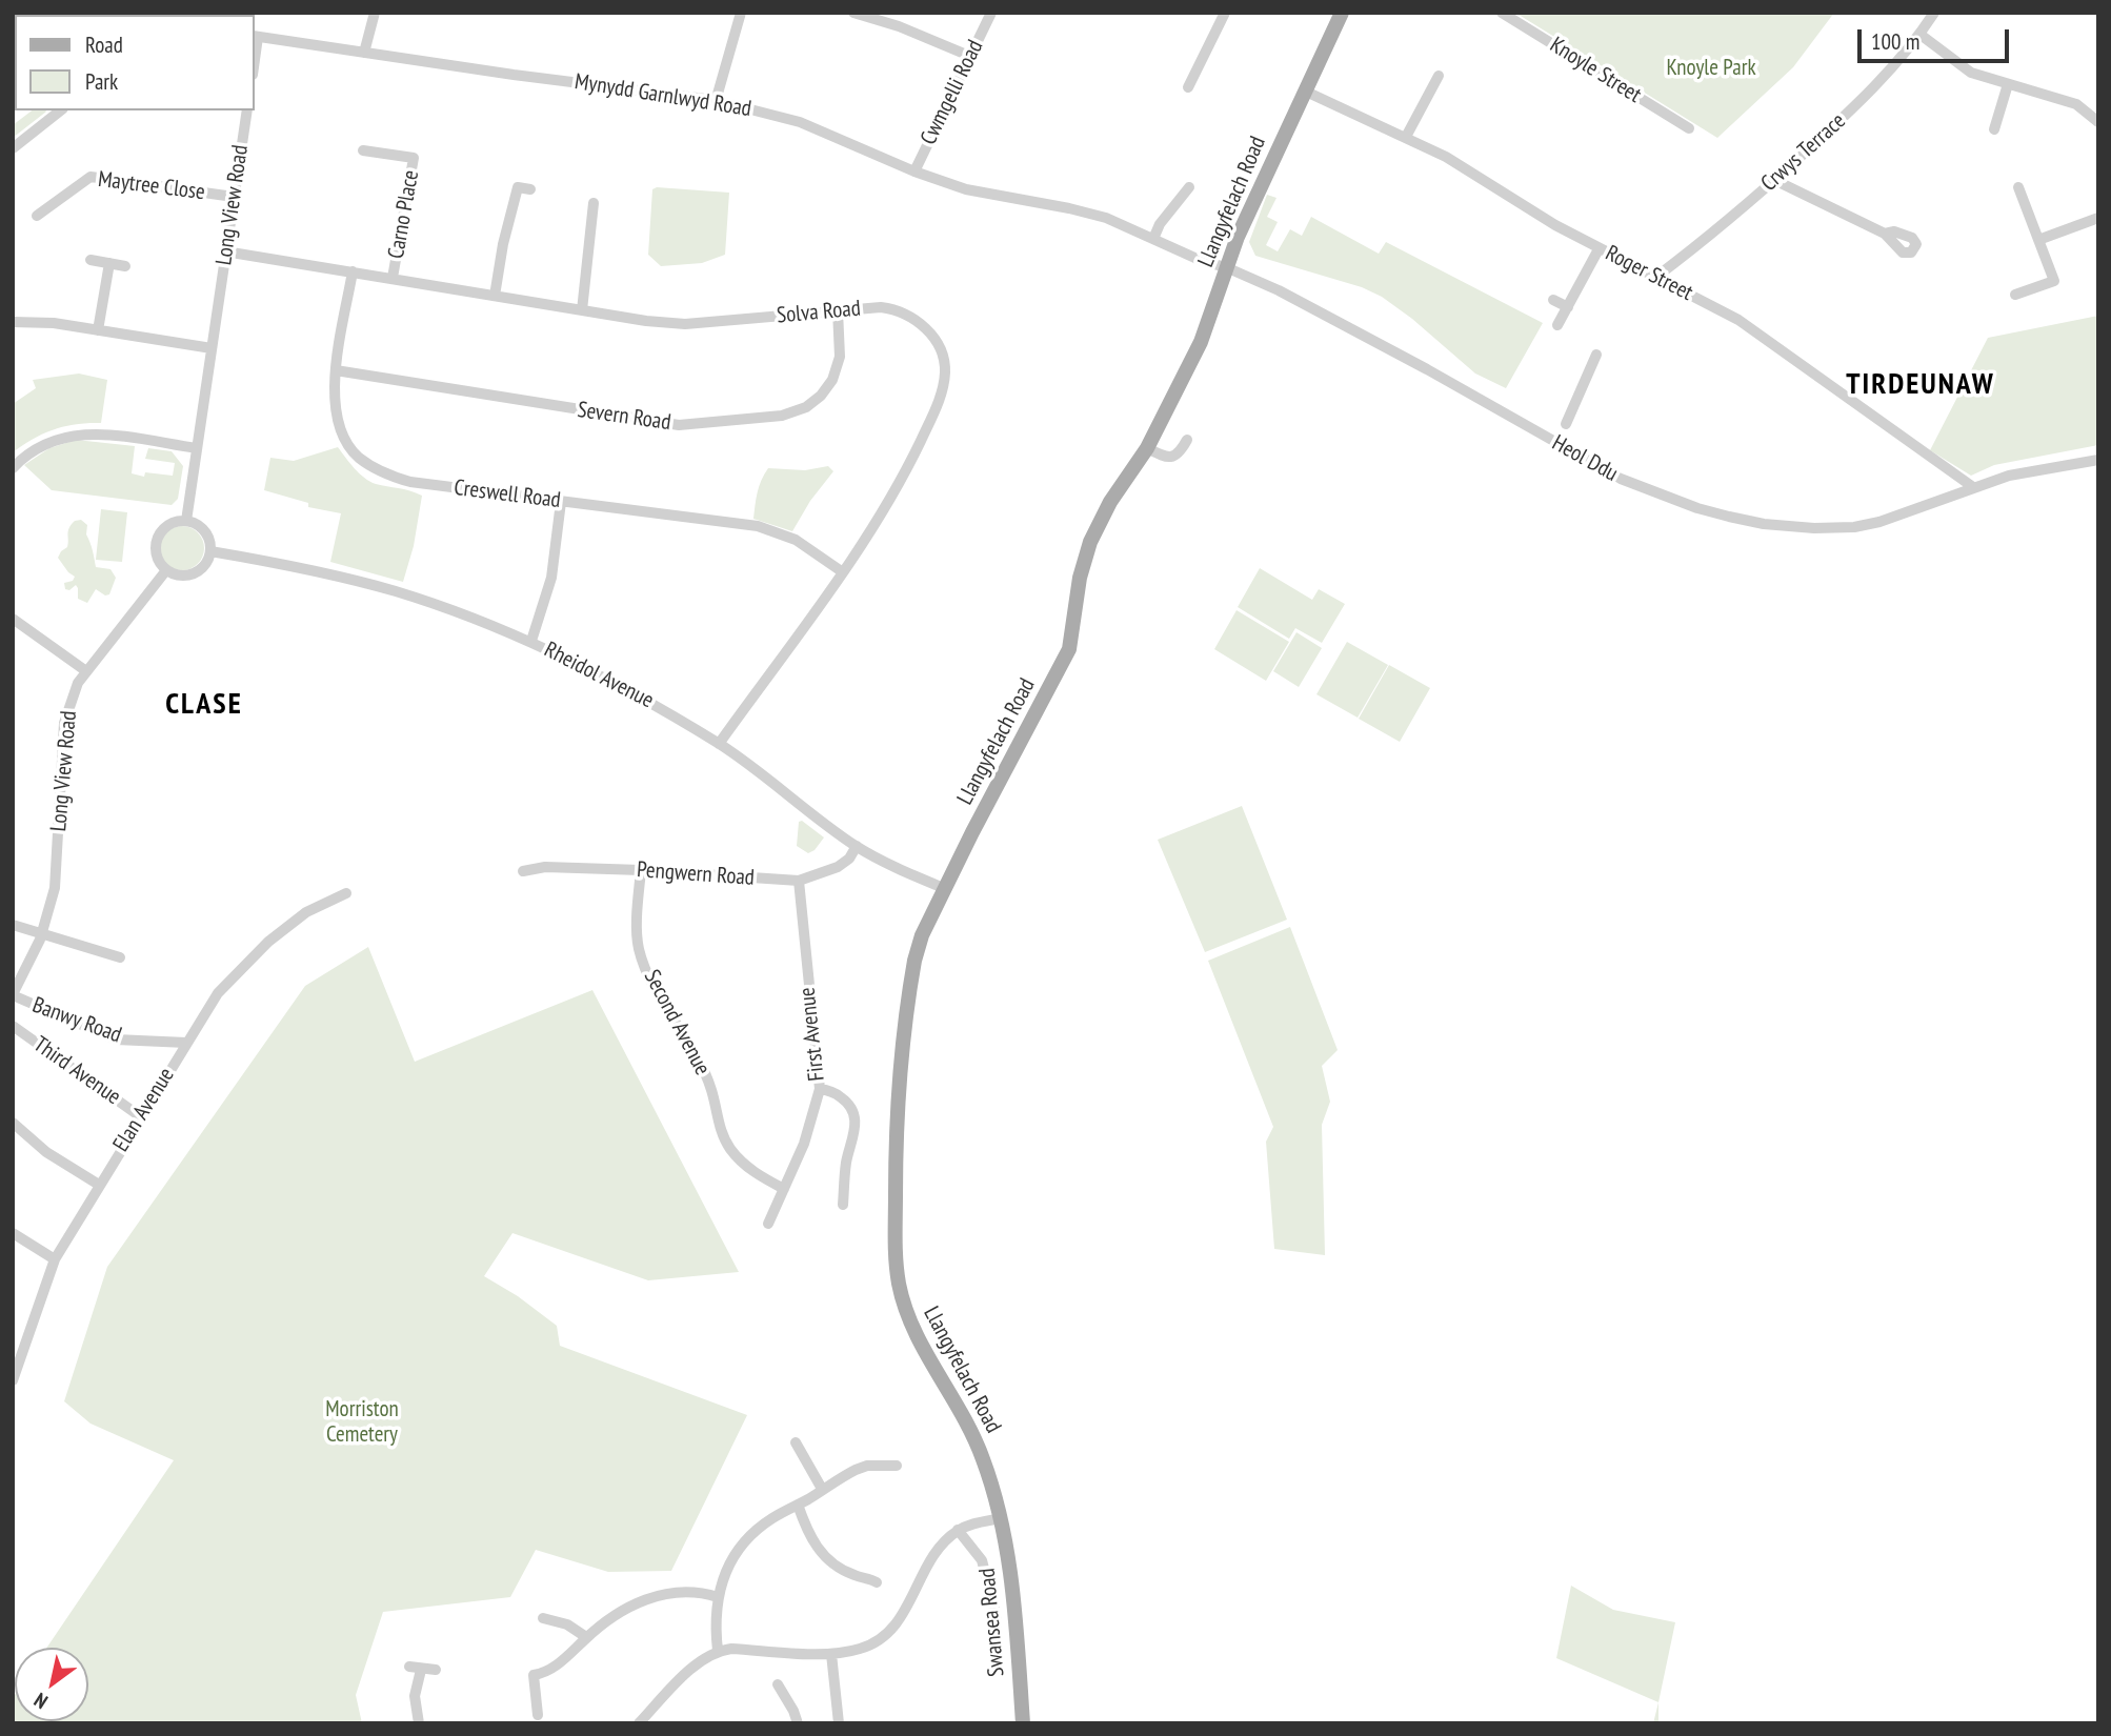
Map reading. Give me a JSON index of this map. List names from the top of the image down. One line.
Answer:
{"streets":{"main road":["Llangyfelach Road","Swansea Road"],"street":["Knoyle Street","Cwmgelli Road","Mynydd Garnlwyd Road","Crwys Terrace","Maytree Close","Long View Road","Carno Place","Roger Street","Solva Road","Severn Road","Heol Ddu","Creswell Road","Rheidol Avenue","Pengwern Road","Banwy Road","Second Avenue","First Avenue","Third Avenue","Elan Avenue"]},"crossings":[["Cwmgelli Road","Mynydd Garnlwyd Road"],["Mynydd Garnlwyd Road","Llangyfelach Road"],["Mynydd Garnlwyd Road","Heol Ddu"],["Crwys Terrace","Roger Street"],["Maytree Close","Long View Road"],["Llangyfelach Road","Roger Street"],["Llangyfelach Road","Heol Ddu"],["Llangyfelach Road","Rheidol Avenue"],["Llangyfelach Road","Swansea Road"],["Long View Road","Solva Road"],["Long View Road","Rheidol Avenue"],["Long View Road","Banwy Road"],["Carno Place","Solva Road"],["Roger Street","Heol Ddu"],["Solva Road","Severn Road"],["Solva Road","Creswell Road"],["Solva Road","Rheidol Avenue"],["Severn Road","Creswell Road"],["Rheidol Avenue","Pengwern Road"],["Pengwern Road","Second Avenue"],["Pengwern Road","First Avenue"],["Banwy Road","Elan Avenue"],["Second Avenue","First Avenue"],["Third Avenue","Elan Avenue"]],"districts":["TIRDEUNAW","CLASE"],"parks":["Knoyle Park","Morriston Cemetery"],"legend":["Road","Park"],"scale_bar":"100 m","north":"bottom left"}
